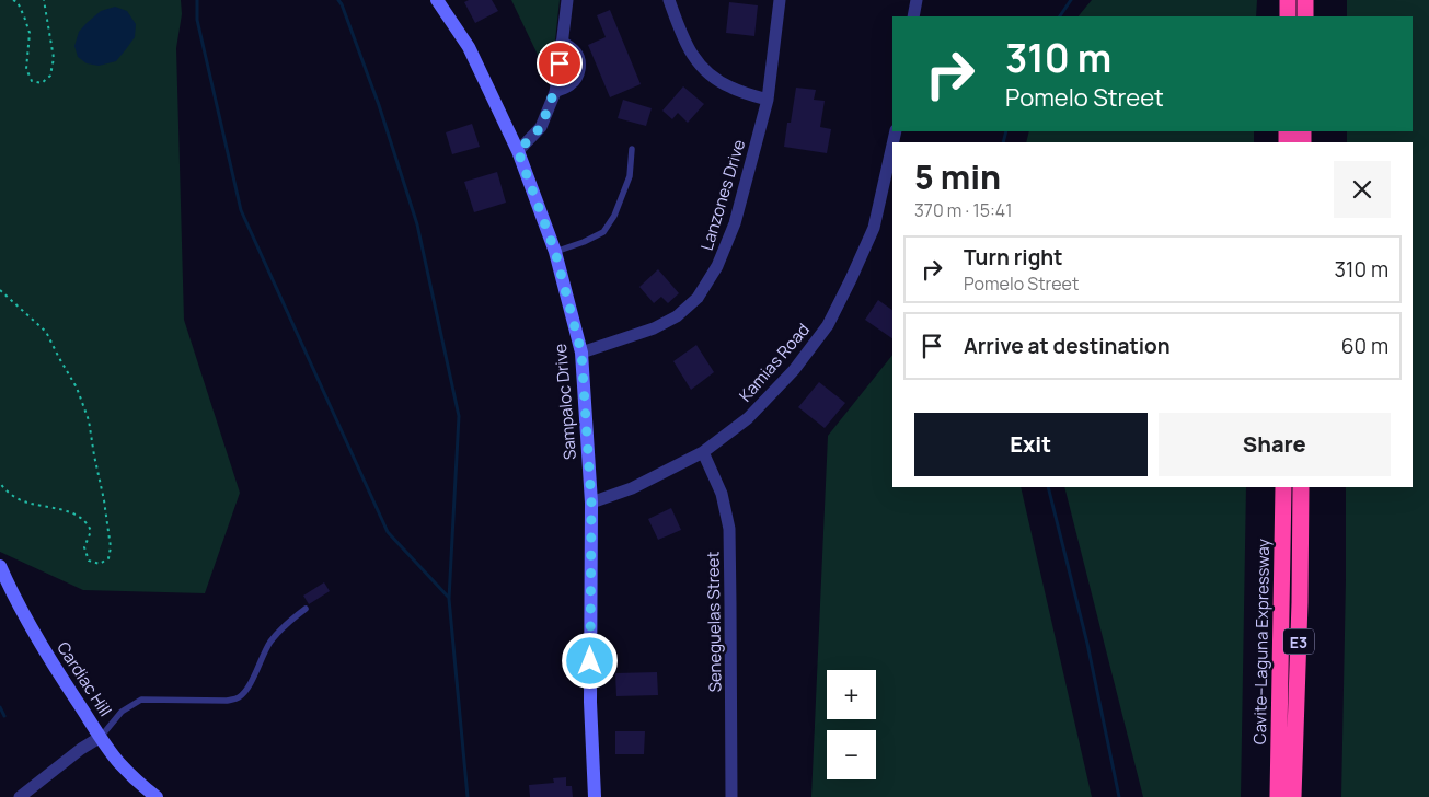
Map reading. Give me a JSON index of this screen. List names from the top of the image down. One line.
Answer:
{"streets":{"highway":["Cavite–Laguna Expressway","E3"],"street":["Lanzones Drive","Kamias Road","Sampaloc Drive","Seneguelas Street","Cardiac Hill"]},"crossings":[["Lanzones Drive","Sampaloc Drive"],["Kamias Road","Sampaloc Drive"],["Kamias Road","Seneguelas Street"]],"page":{"turn":["310 m","Pomelo Street"],"heading":["5 min","370 m · 15:41"],"list":[{"name":"Turn right","note":"Pomelo Street","value":"310 m"},{"name":"Arrive at destination","value":"60 m"}],"buttons":["Exit","Share"],"map_buttons":["+","−"]}}
